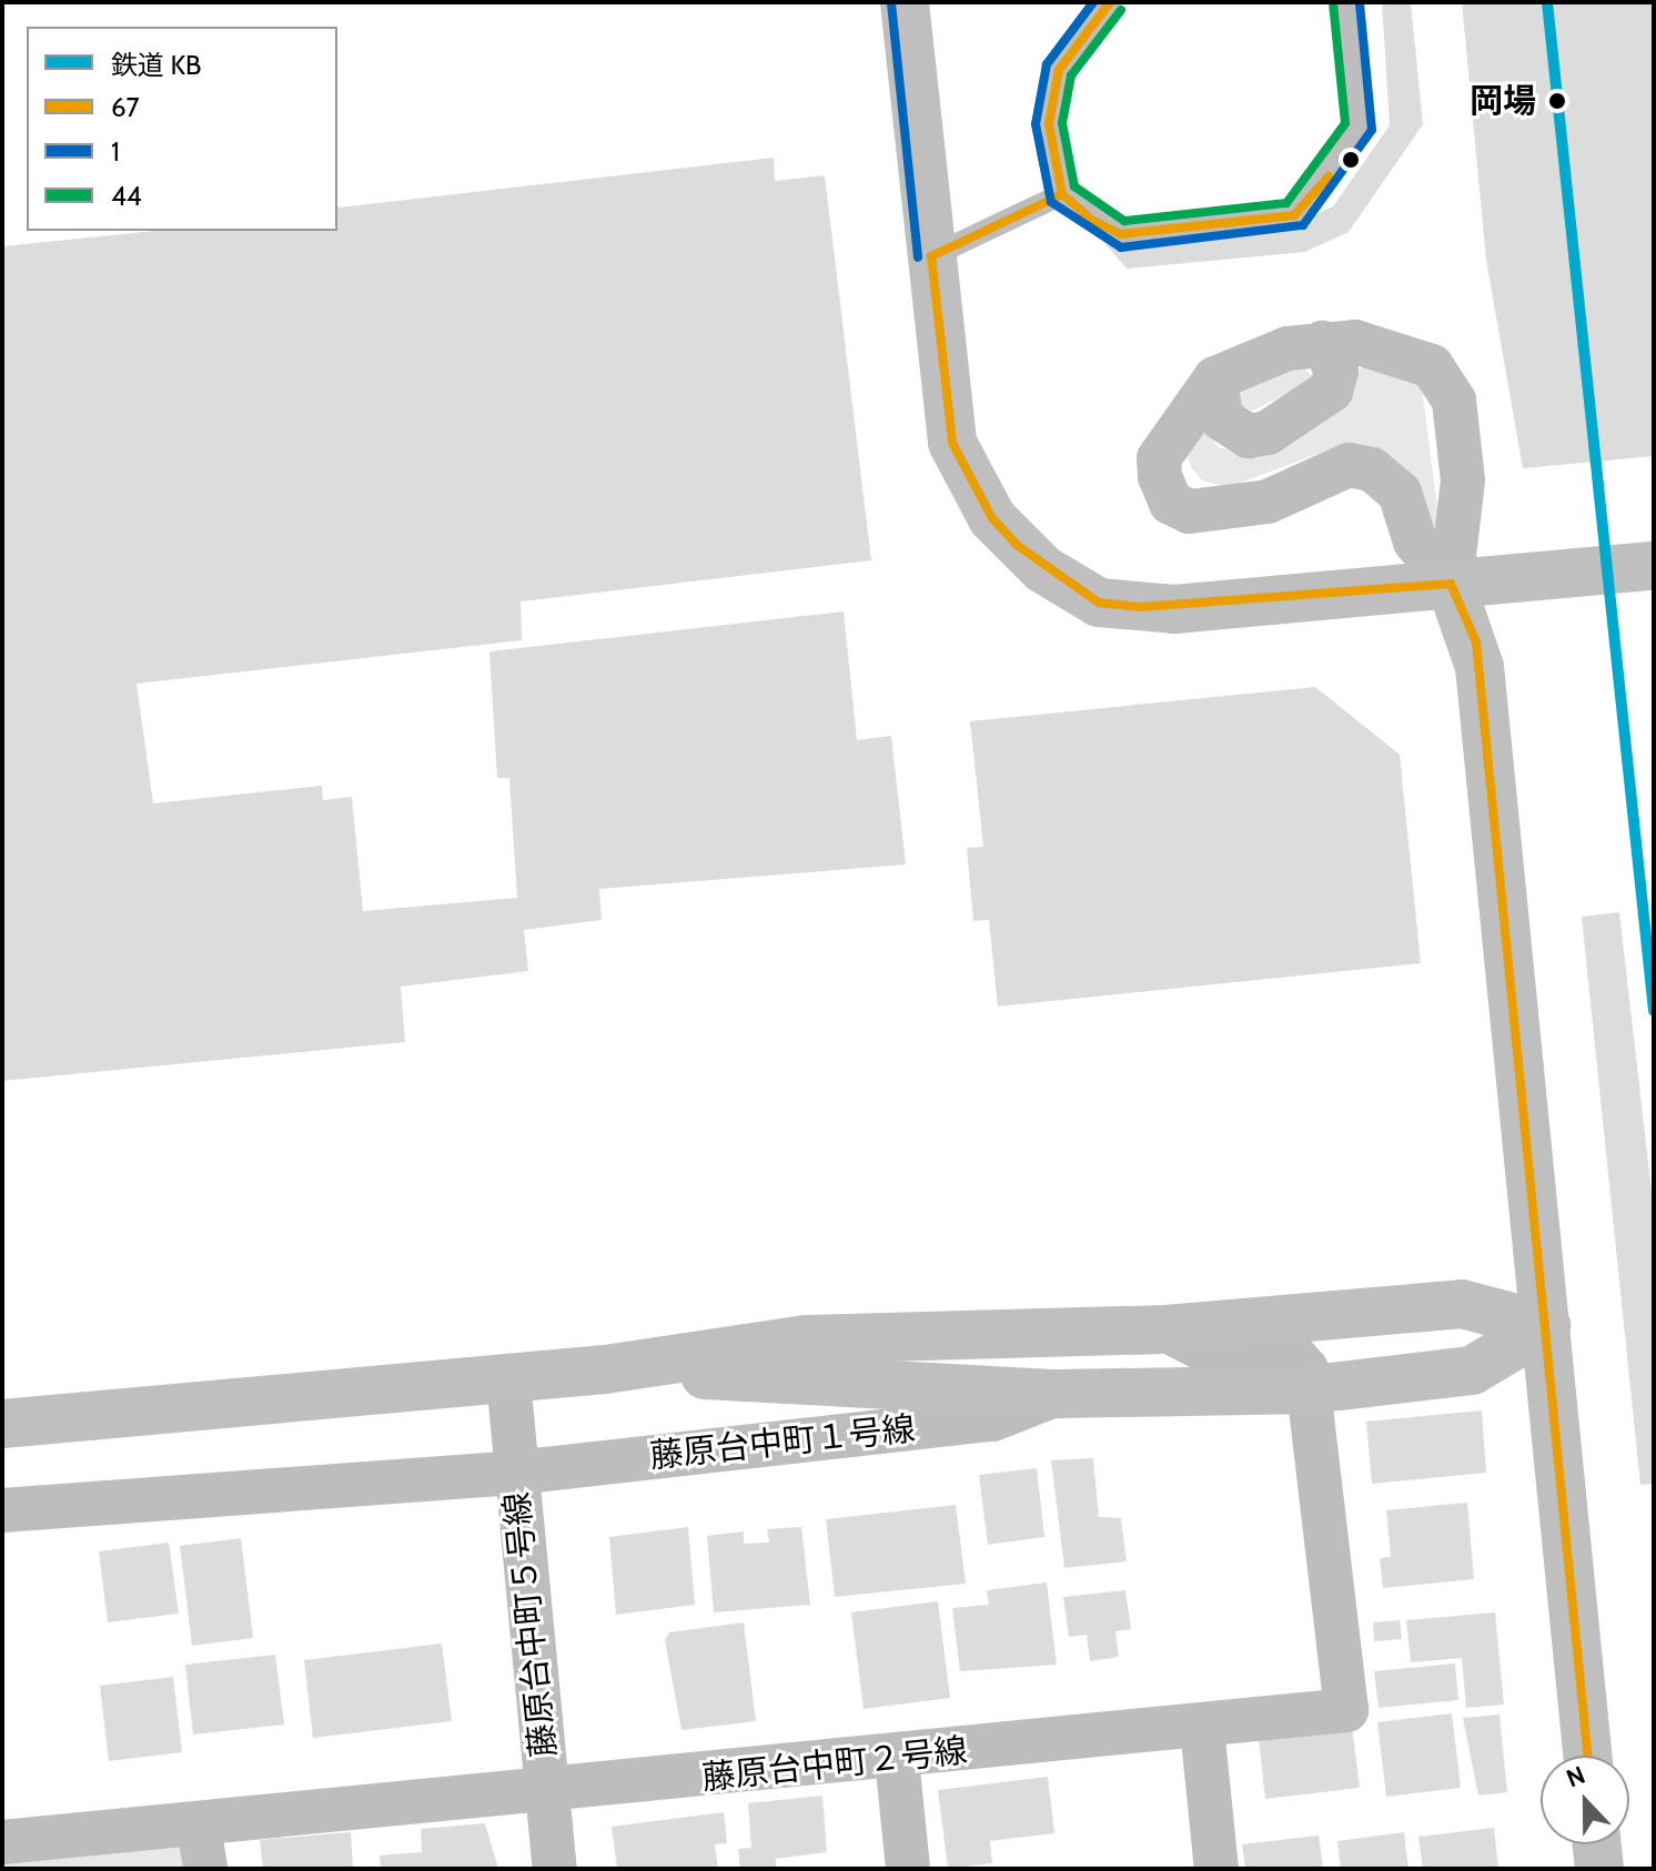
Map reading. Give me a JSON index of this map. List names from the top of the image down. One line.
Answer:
{"streets":{"street":["藤原台中町１号線","藤原台中町５号線","藤原台中町２号線"]},"crossings":[["藤原台中町１号線","藤原台中町５号線"],["藤原台中町１号線","藤原台中町２号線"],["藤原台中町５号線","藤原台中町２号線"]],"places":["岡場"],"lines":["rail line KB","transit line 67","transit line 1","transit line 44"],"legend":["鉄道 KB","67","1","44"],"north":"top"}
